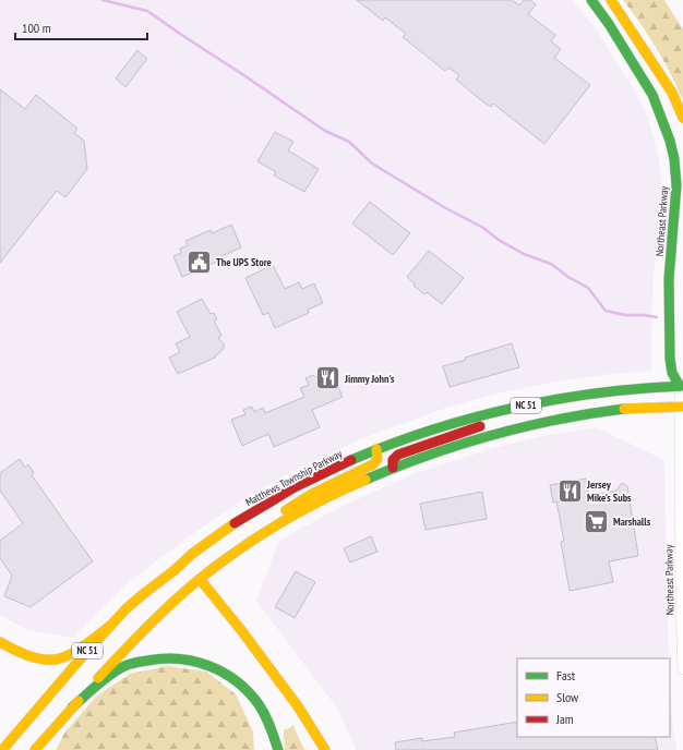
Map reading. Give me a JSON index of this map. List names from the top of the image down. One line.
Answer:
{"streets":{"main road":["Northeast Parkway","NC 51","Matthews Township Parkway"]},"crossings":[["Northeast Parkway","NC 51"],["Northeast Parkway","Matthews Township Parkway"]],"places":{"public building":["The UPS Store"],"restaurant":["Jimmy John's","Jersey Mike's Subs"],"supermarket":["Marshalls"]},"legend":["Fast","Slow","Jam"],"scale_bar":"100 m"}
